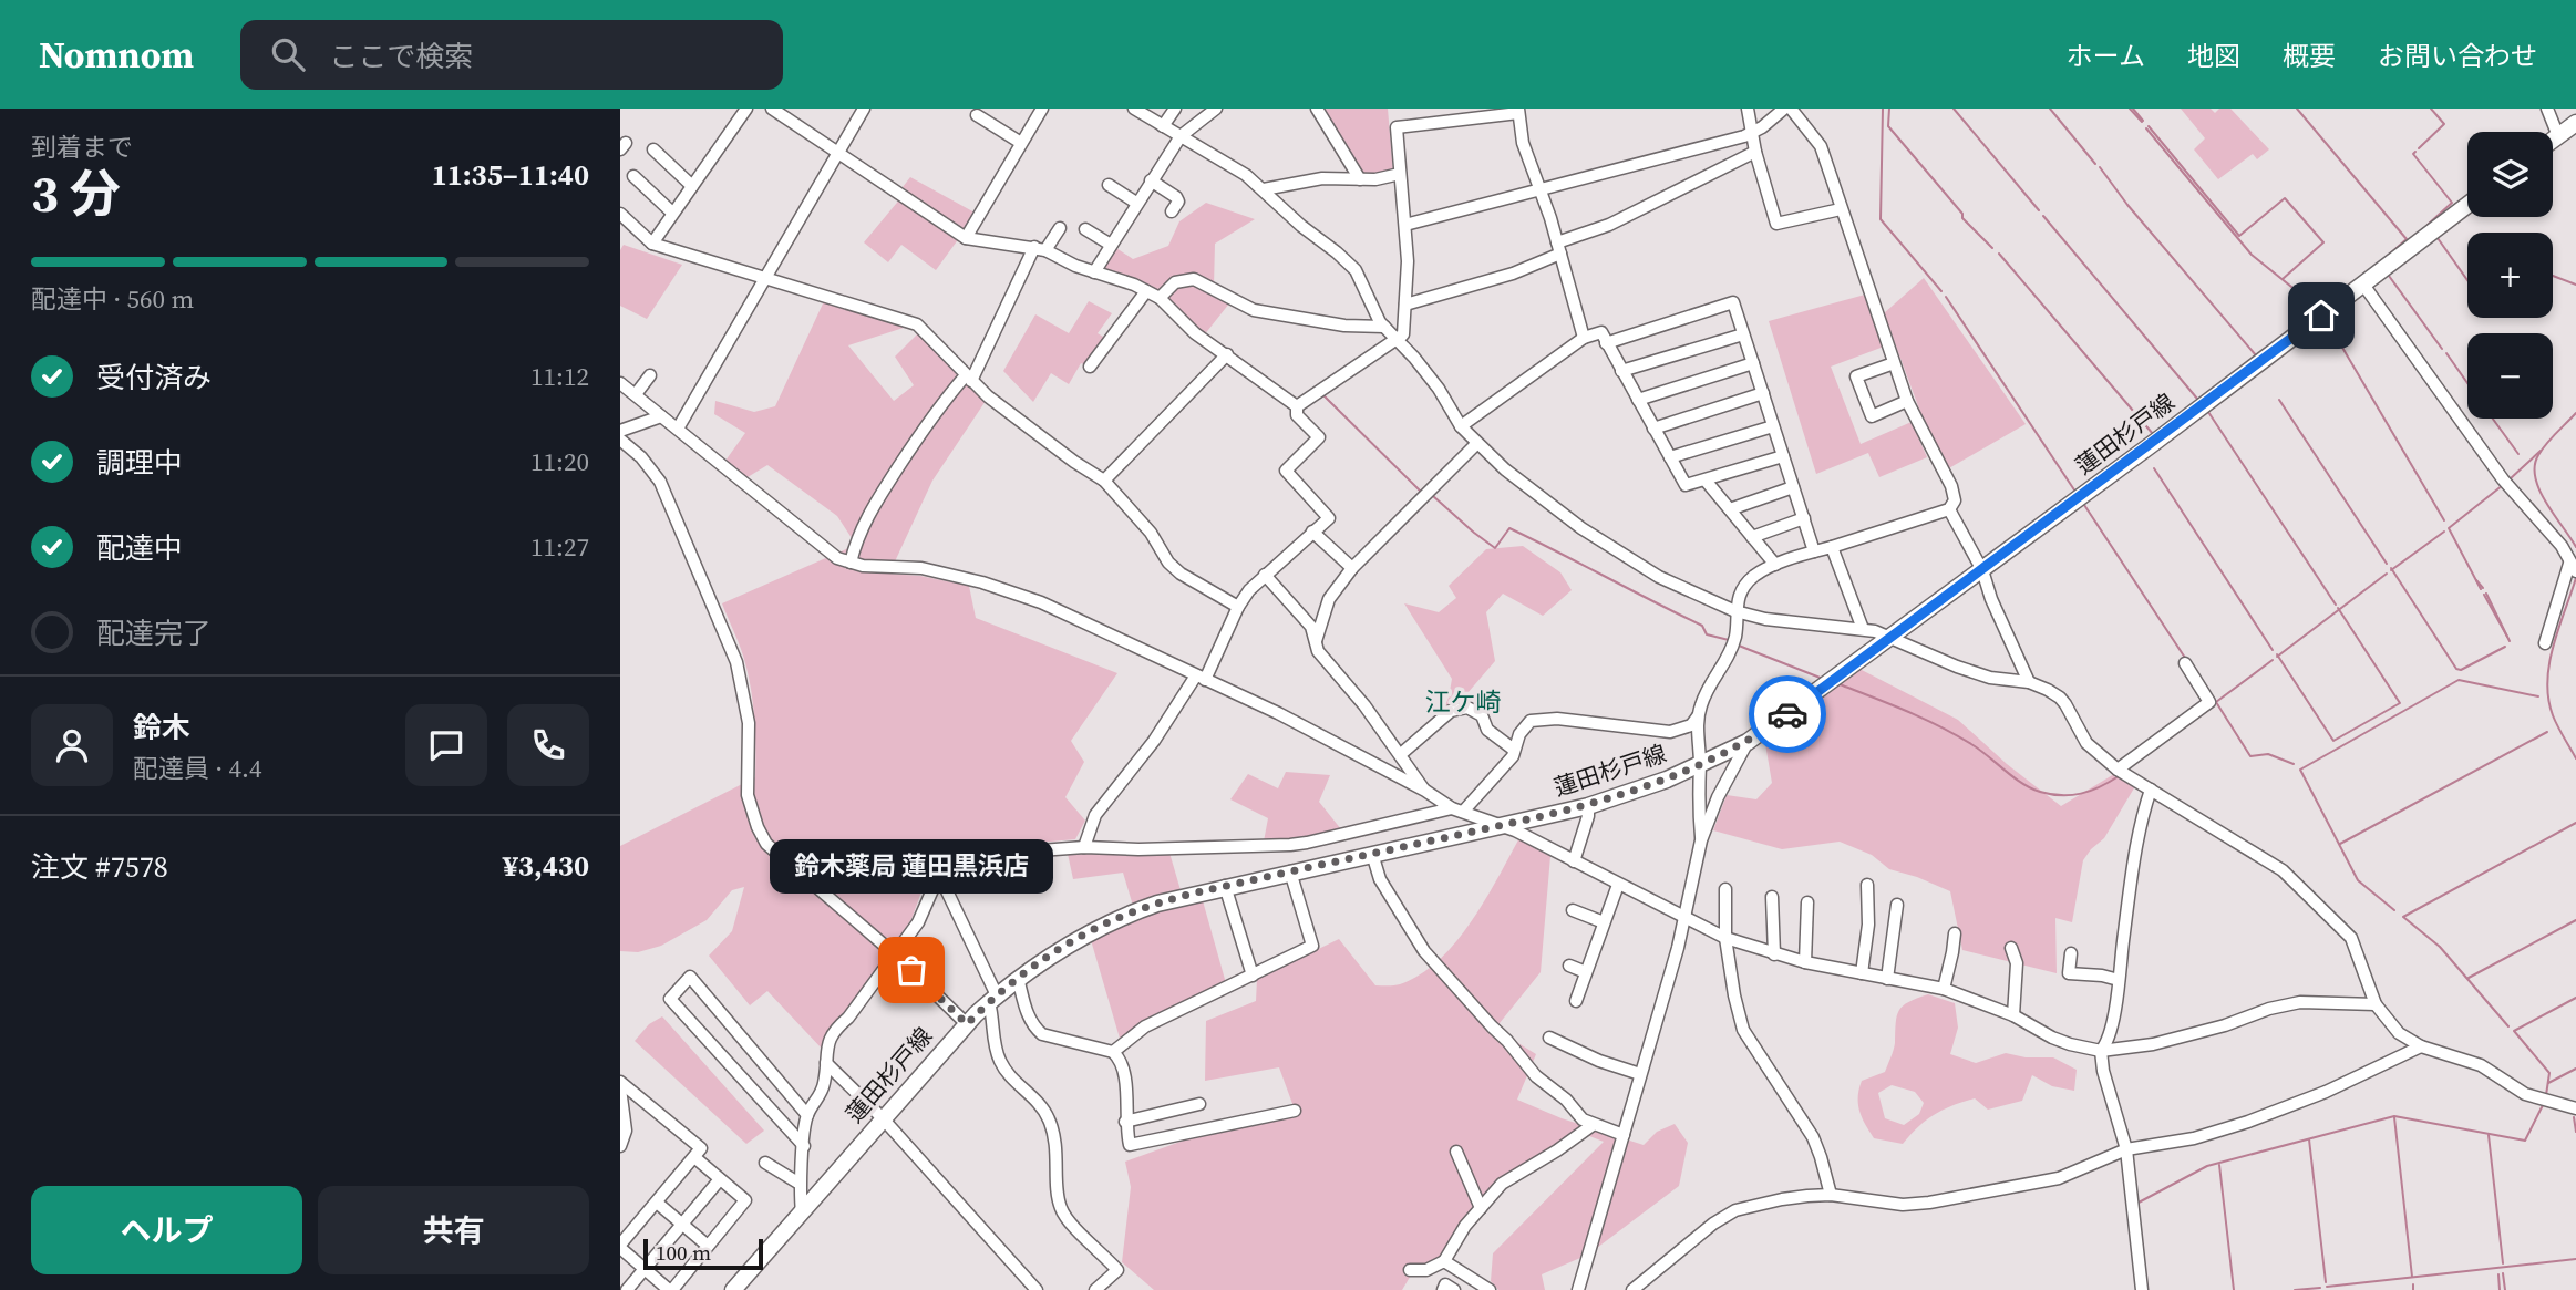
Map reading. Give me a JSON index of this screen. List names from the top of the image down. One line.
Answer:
{"streets":{"main road":["蓮田杉戸線"]},"districts":["江ケ崎"],"places":["鈴木薬局 蓮田黒浜店"],"scale_bar":"100 m","page":{"header":"Nomnom","search":"ここで検索","nav":["ホーム","地図","概要","お問い合わせ"],"heading":["3 分","到着まで","11:35–11:40"],"panel":["鈴木","配達員 · 4.4","注文 #7578","¥3,430"],"map_buttons":["+","−"],"bar":"配達中 · 560 m","list":[["受付済み","11:12"],["調理中","11:20"],["配達中","11:27"],"配達完了"],"bubble":"鈴木薬局 蓮田黒浜店","buttons":["ヘルプ","共有"],"scale":"100 m"}}
